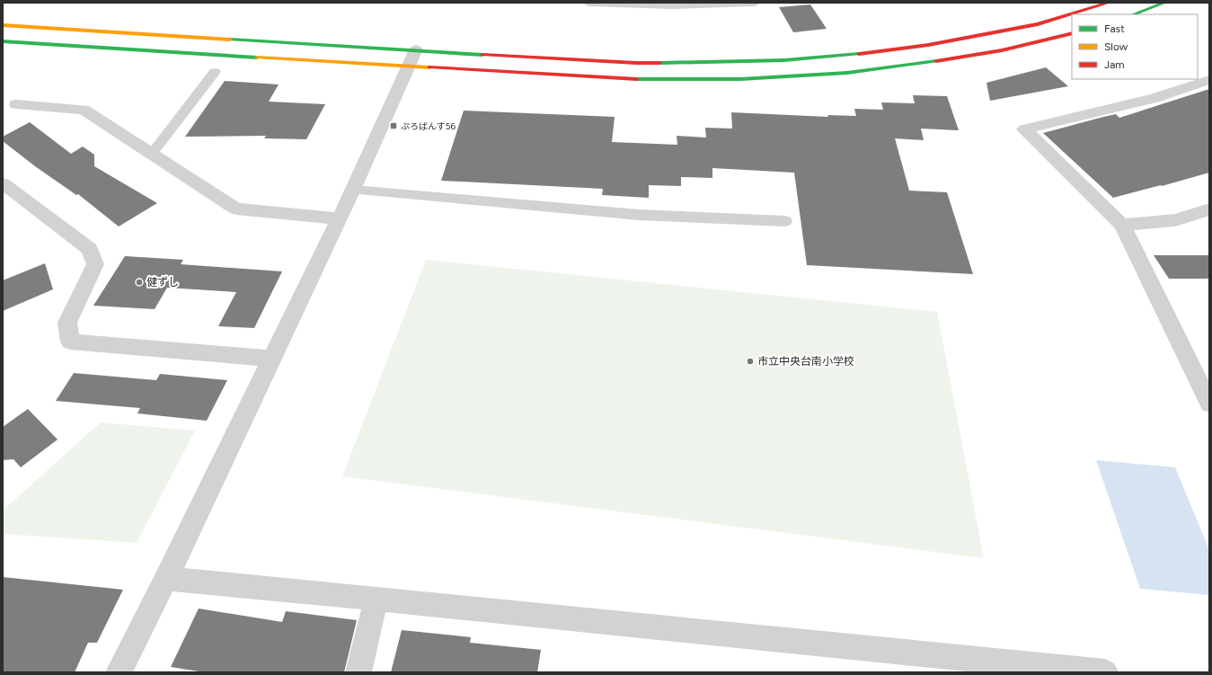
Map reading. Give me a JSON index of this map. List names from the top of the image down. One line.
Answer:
{"places":{"transit":["ぷろばんす56"],"other":["健ずし","市立中央台南小学校"]},"legend":["Fast","Slow","Jam"]}
